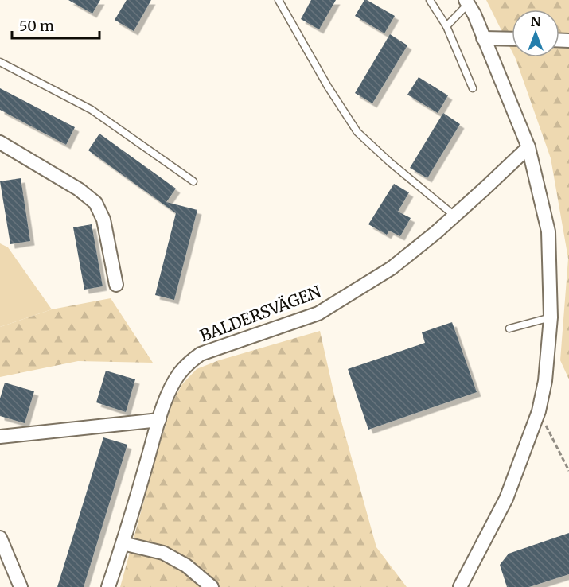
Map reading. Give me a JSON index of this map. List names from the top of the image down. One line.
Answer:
{"streets":{"street":["BALDERSVÄGEN"]},"scale_bar":"50 m","north":"top"}
